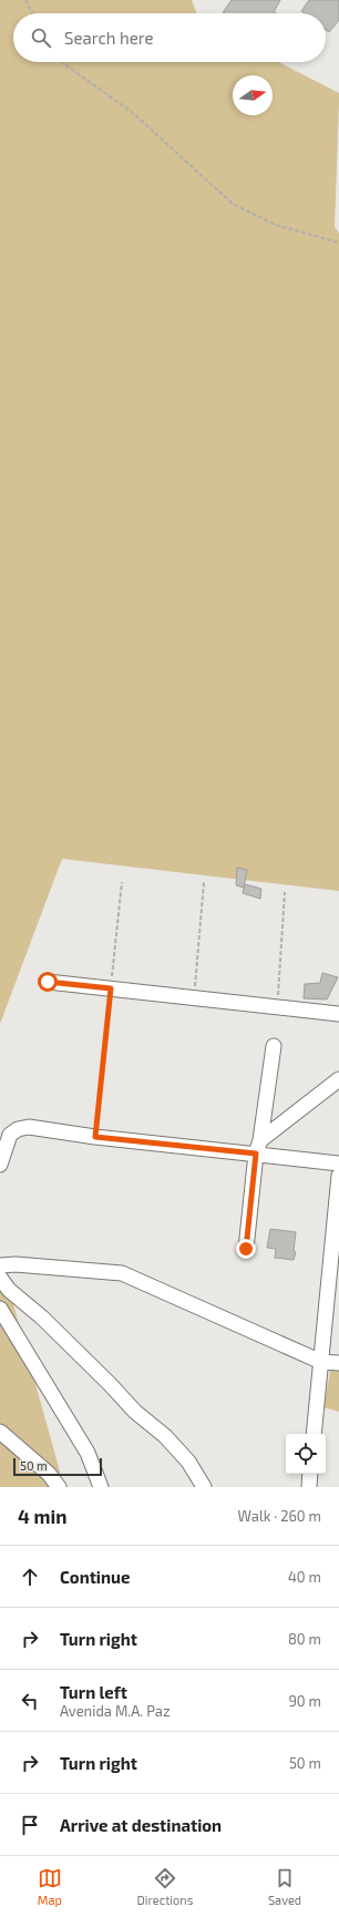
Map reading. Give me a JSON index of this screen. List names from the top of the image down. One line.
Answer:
{"scale_bar":"50 m","north":"right","page":{"search":"Search here","scale":"50 m","heading":["4 min","Walk · 260 m"],"list":[["Continue","40 m"],["Turn right","80 m"],["Turn left","Avenida M.A. Paz","90 m"],["Turn right","50 m"],"Arrive at destination"],"nav":["Map","Directions","Saved"]}}
